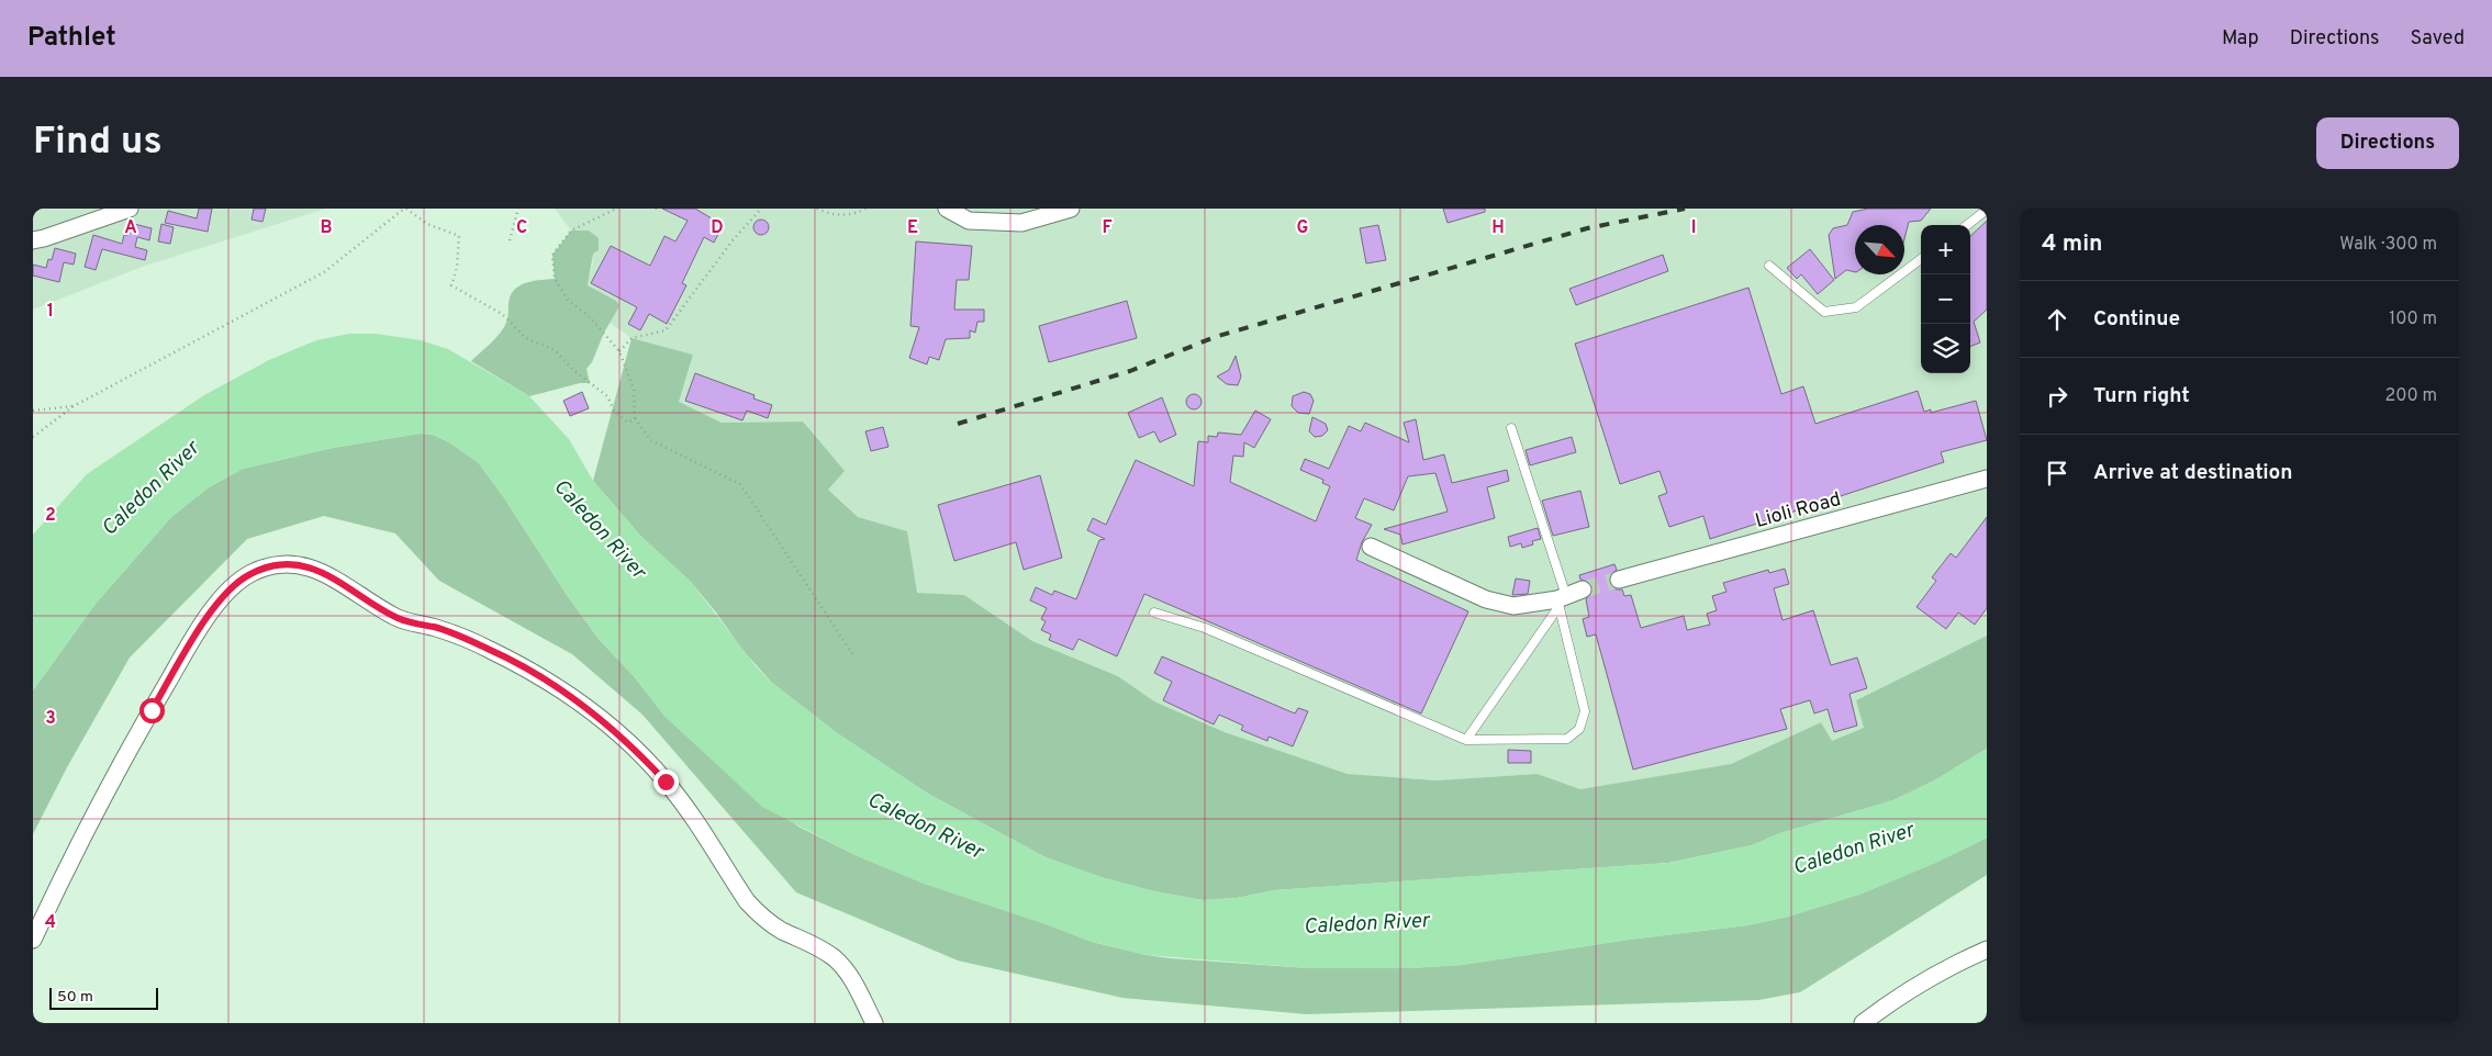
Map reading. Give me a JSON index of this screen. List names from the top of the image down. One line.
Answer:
{"streets":{"street":["Lioli Road"]},"water":["Caledon River"],"scale_bar":"50 m","north":"bottom right","page":{"header":"Pathlet","nav":["Map","Directions","Saved"],"buttons":"Directions","title":"Find us","heading":["4 min","Walk · 300 m"],"map_buttons":["+","−"],"list":[["Continue","100 m"],["Turn right","200 m"],"Arrive at destination"],"scale":"50 m"},"grid":{"columns":["A","B","C","D","E","F","G","H","I"],"rows":["1","2","3","4"]}}
